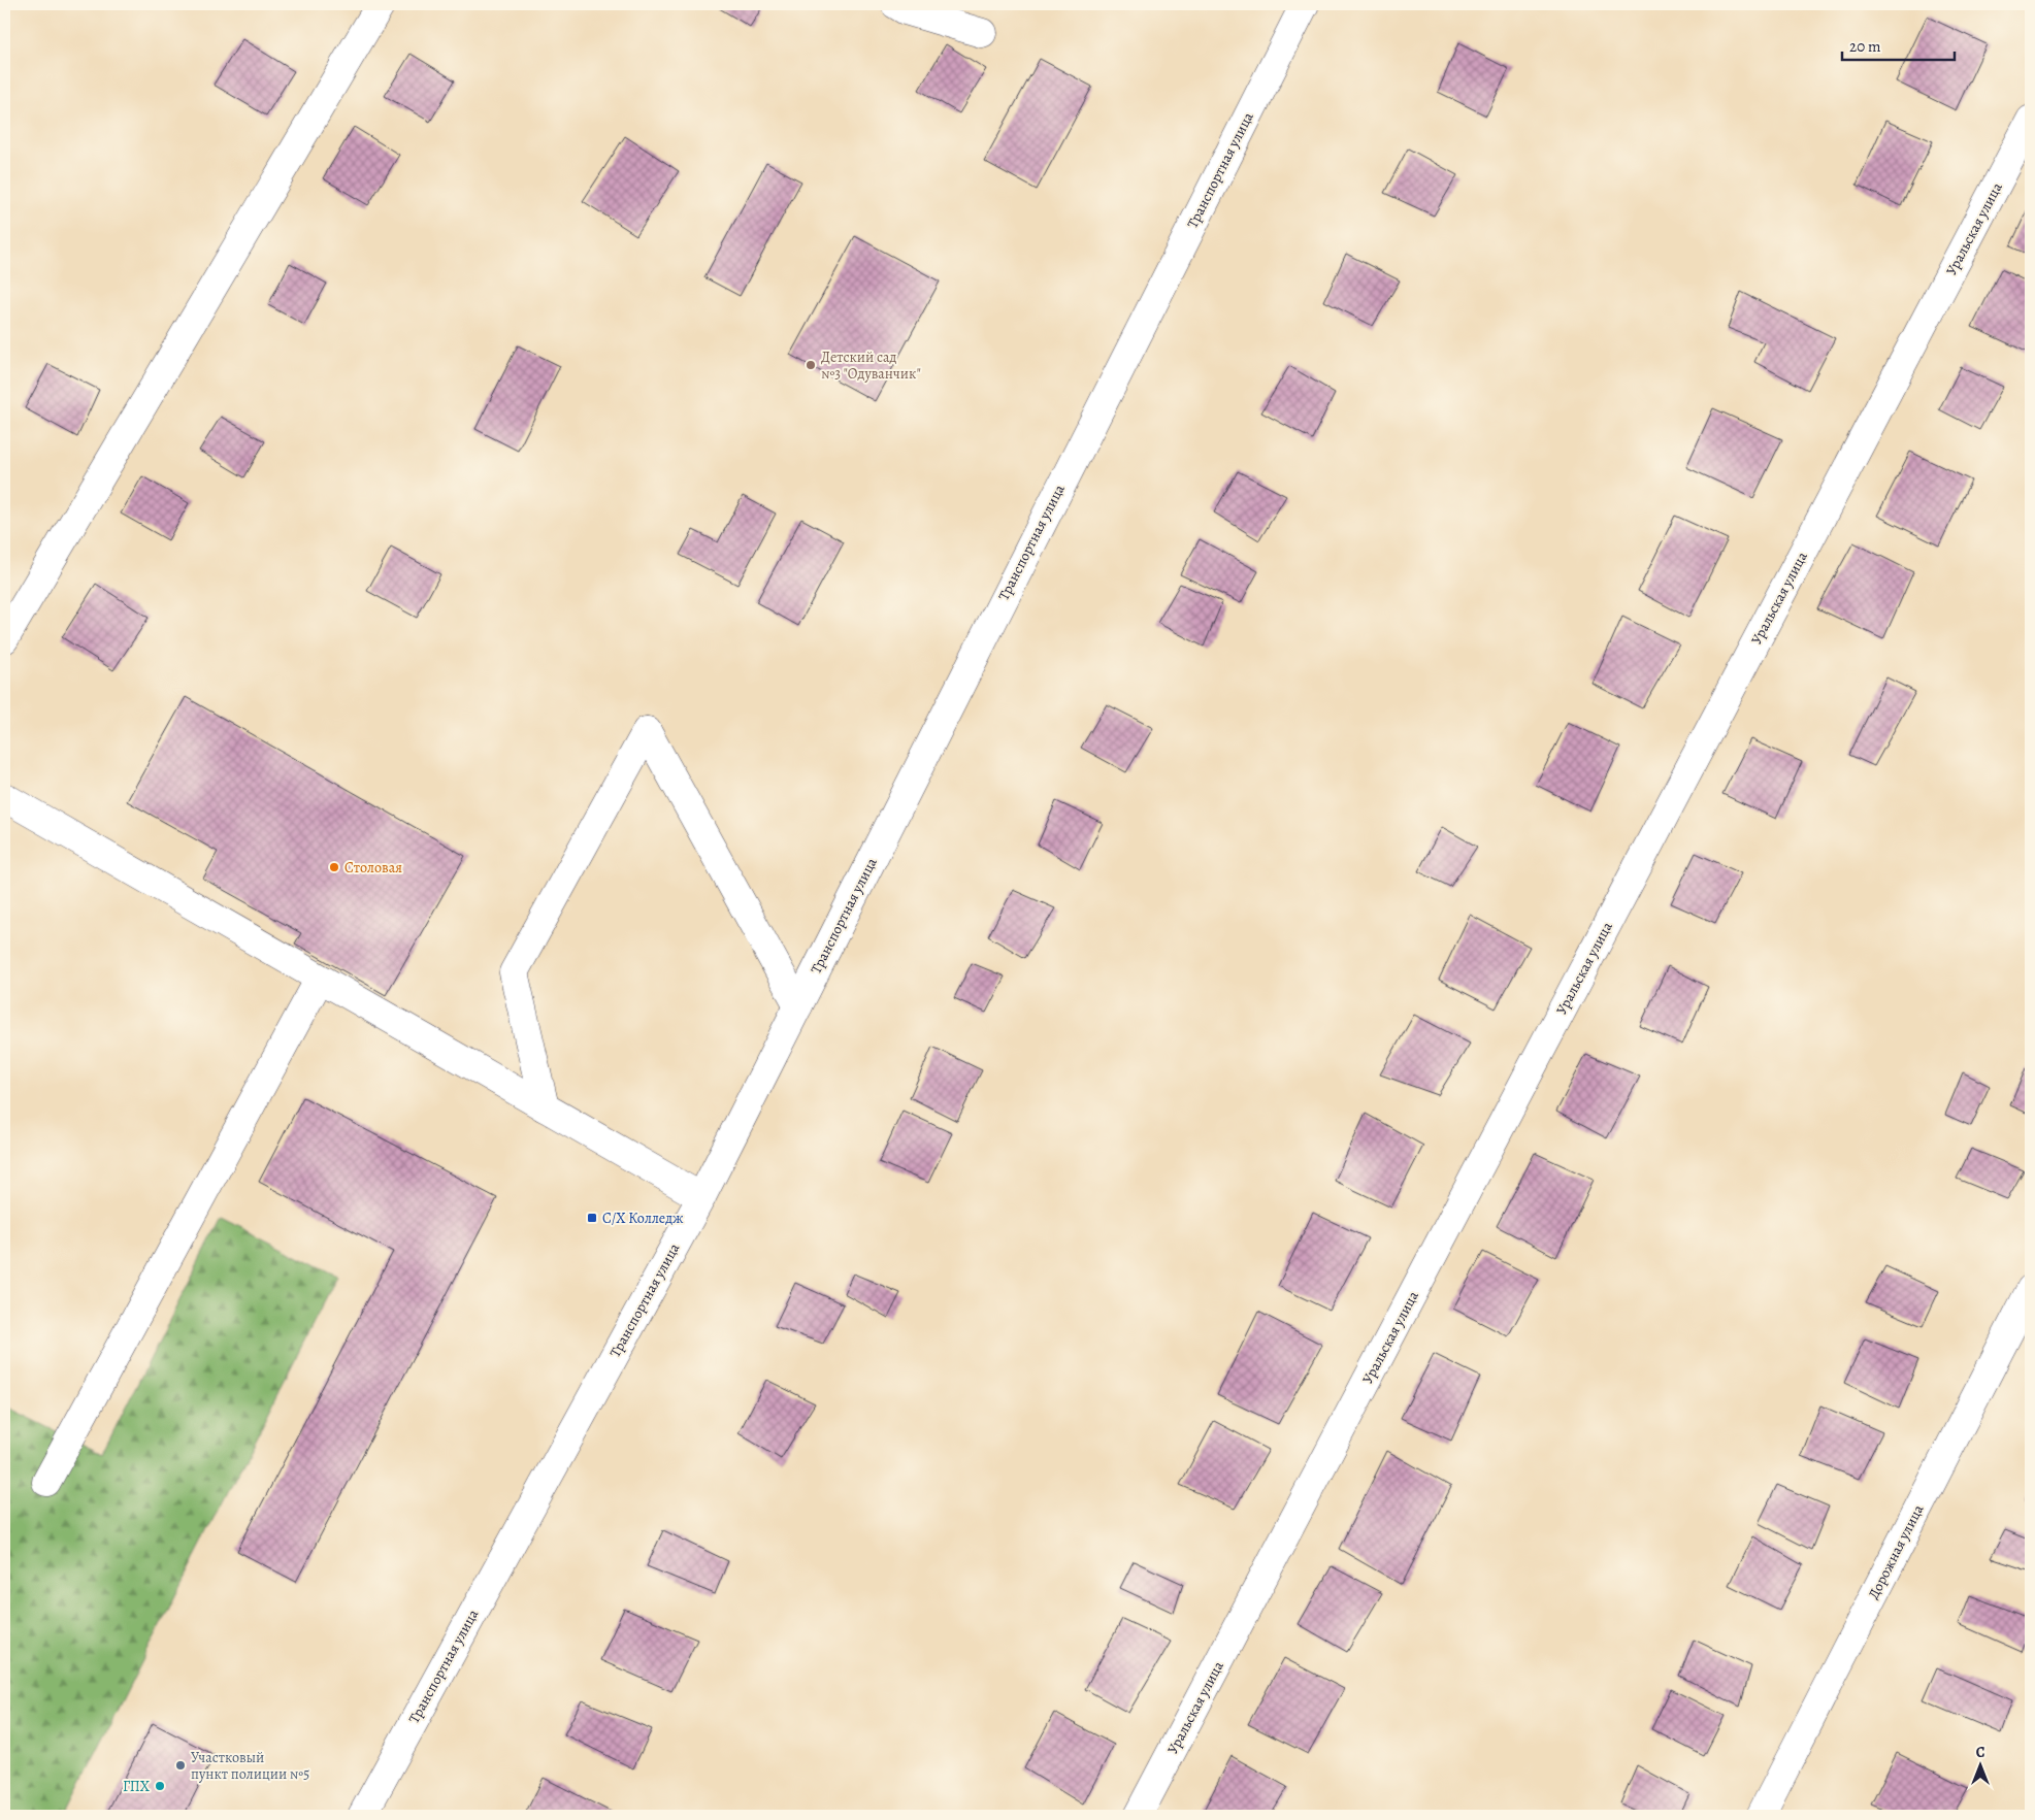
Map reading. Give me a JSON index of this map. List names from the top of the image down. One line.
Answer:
{"streets":{"street":["Транспортная улица","Уральская улица","Дорожная улица"]},"places":{"other":["Детский сад №3 \"Одуванчик\"","Столовая","Участковый пункт полиции №5","ГПХ"],"transit":["С/Х Колледж"]},"scale_bar":"20 m","north":"top"}
